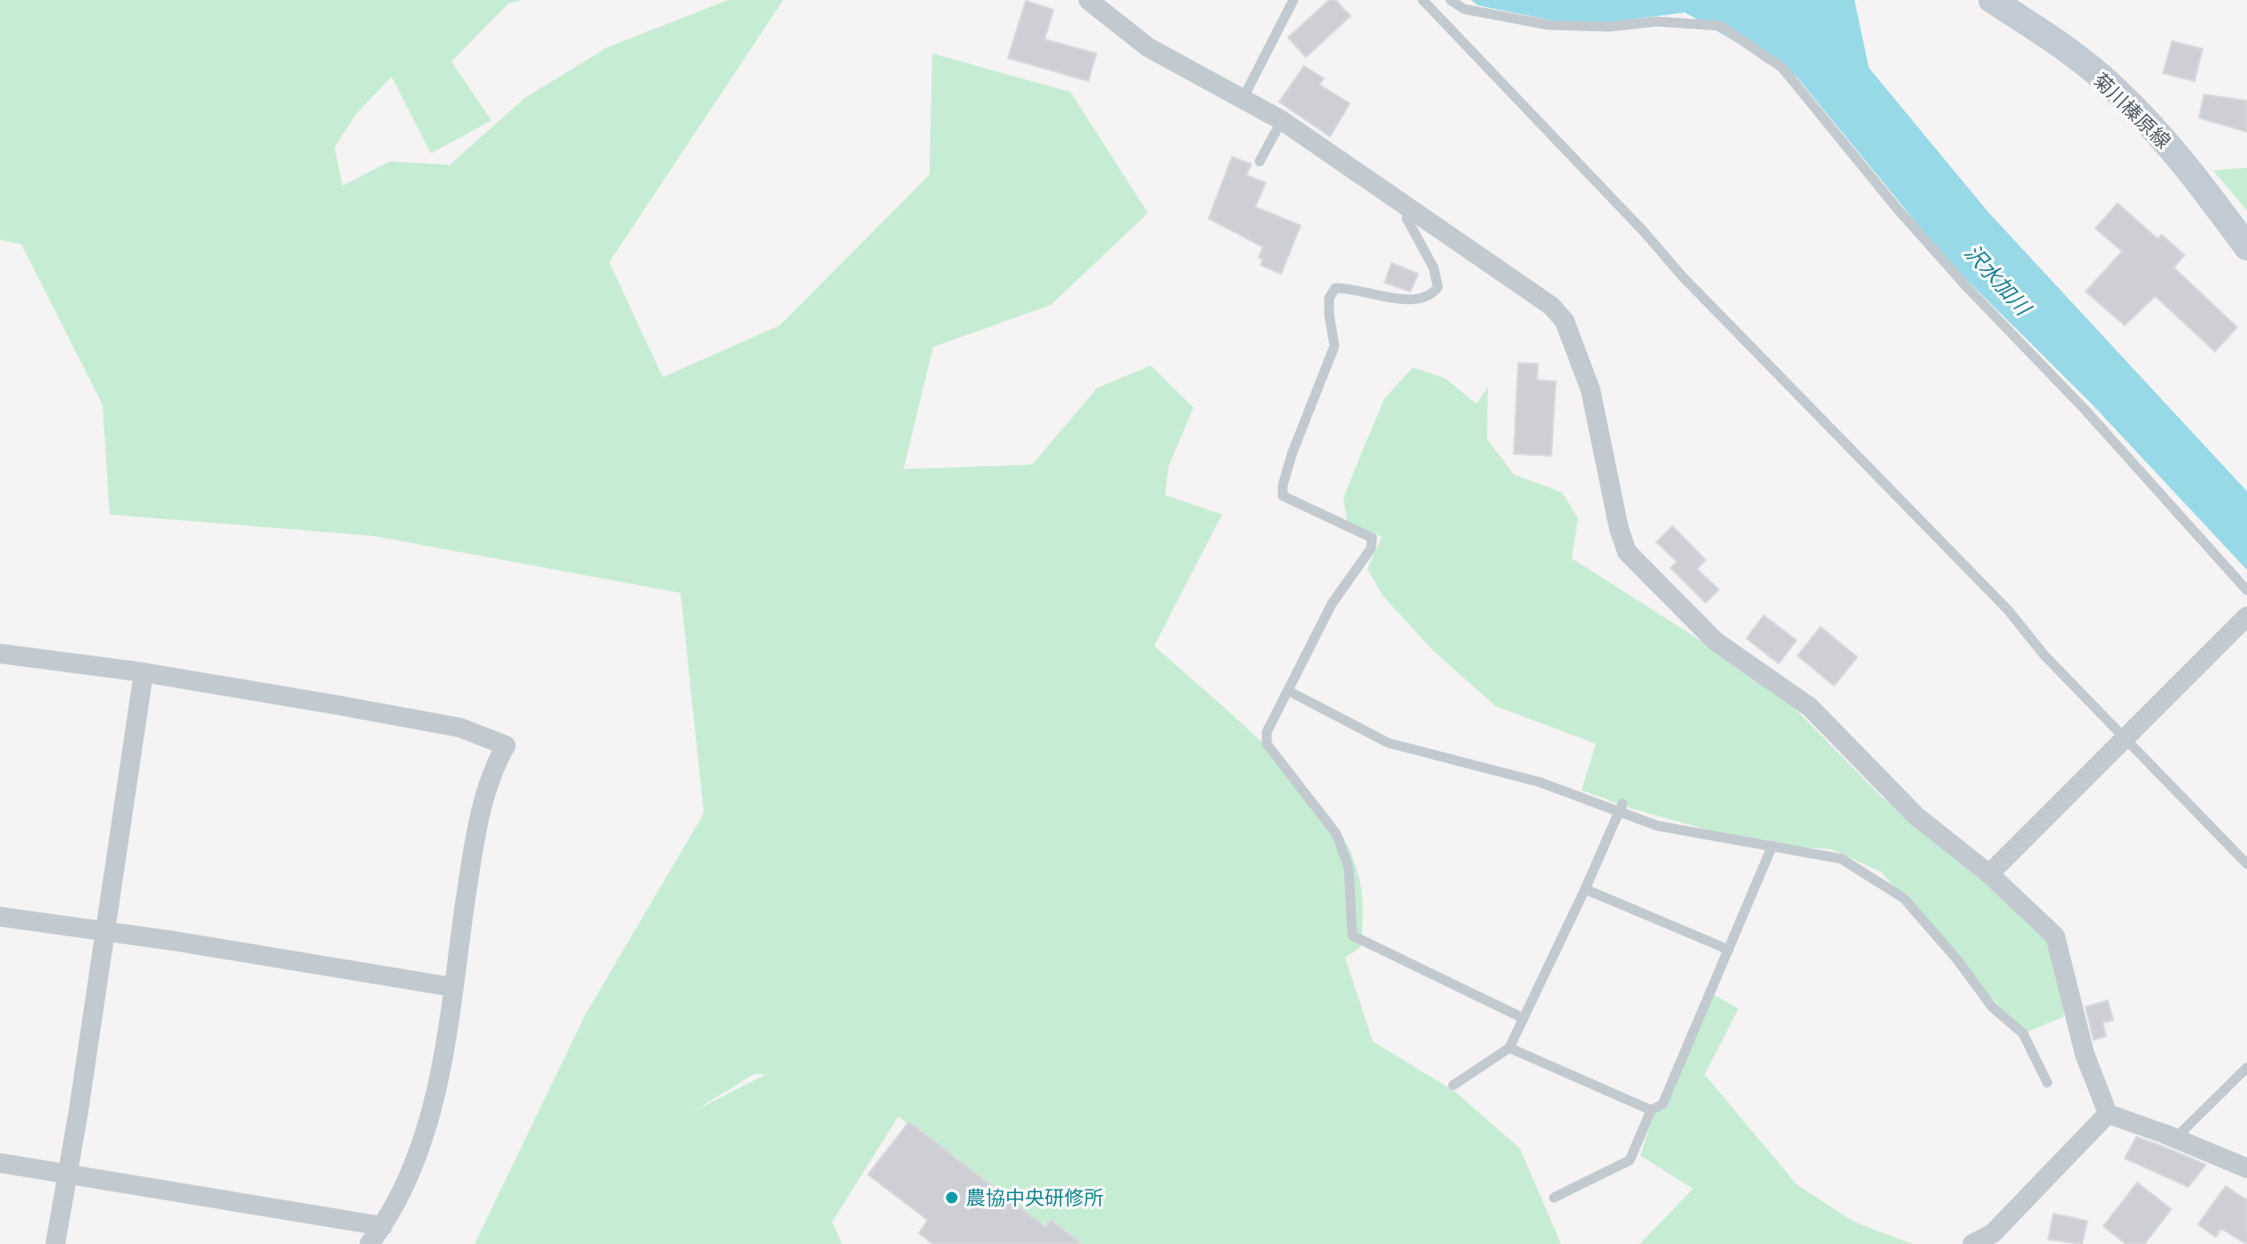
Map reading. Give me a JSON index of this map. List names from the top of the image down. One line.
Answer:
{"streets":{"main road":["菊川榛原線"]},"water":["沢水加川"],"places":["農協中央研修所"]}
